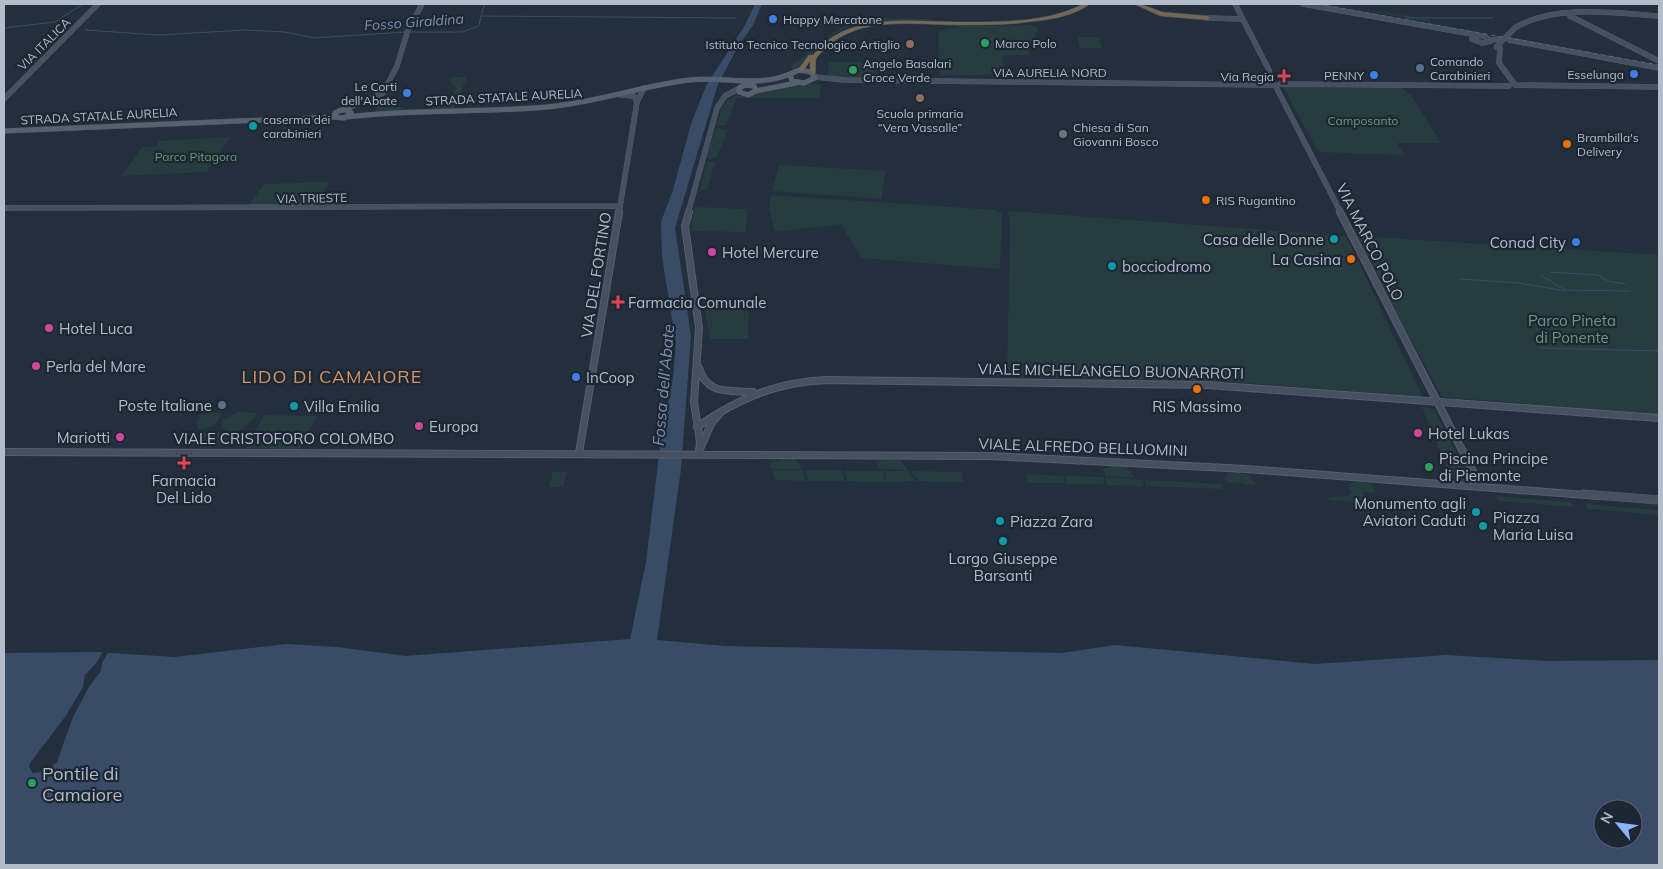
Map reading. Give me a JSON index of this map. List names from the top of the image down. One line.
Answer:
{"streets":{"main road":["STRADA STATALE AURELIA"],"street":["VIA ITALICA","VIA AURELIA NORD","VIA TRIESTE","VIA MARCO POLO","VIA DEL FORTINO","VIALE MICHELANGELO BUONARROTI","VIALE CRISTOFORO COLOMBO","VIALE ALFREDO BELLUOMINI"]},"crossings":[["VIA AURELIA NORD","VIA MARCO POLO"],["STRADA STATALE AURELIA","VIA DEL FORTINO"],["VIA TRIESTE","VIA DEL FORTINO"],["VIA MARCO POLO","VIALE MICHELANGELO BUONARROTI"],["VIA MARCO POLO","VIALE ALFREDO BELLUOMINI"],["VIA DEL FORTINO","VIALE CRISTOFORO COLOMBO"],["VIALE MICHELANGELO BUONARROTI","VIALE ALFREDO BELLUOMINI"],["VIALE CRISTOFORO COLOMBO","VIALE ALFREDO BELLUOMINI"]],"districts":["LIDO DI CAMAIORE"],"water":["Fosso Giraldina","Fossa dell'Abate"],"parks":["Camposanto","Parco Pitagora","Parco Pineta di Ponente"],"places":{"other":["Happy Mercatone","Marco Polo","Istituto Tecnico Tecnologico Artiglio","Comando Carabinieri","Angelo Basalari Croce Verde","Esselunga","PENNY","Le Corti dell'Abate","Scuola primaria “Vera Vassalle”","caserma dei carabinieri","Chiesa di San Giovanni Bosco","Brambilla's Delivery","RIS Rugantino","Casa delle Donne","Conad City","Hotel Mercure","La Casina","bocciodromo","Hotel Luca","Perla del Mare","InCoop","RIS Massimo","Poste Italiane","Villa Emilia","Europa","Hotel Lukas","Mariotti","Piscina Principe di Piemonte","Monumento agli Aviatori Caduti","Piazza Zara","Piazza Maria Luisa","Largo Giuseppe Barsanti","Pontile di Camaiore"],"health":["Via Regia","Farmacia Comunale","Farmacia Del Lido"]},"north":"top left"}
